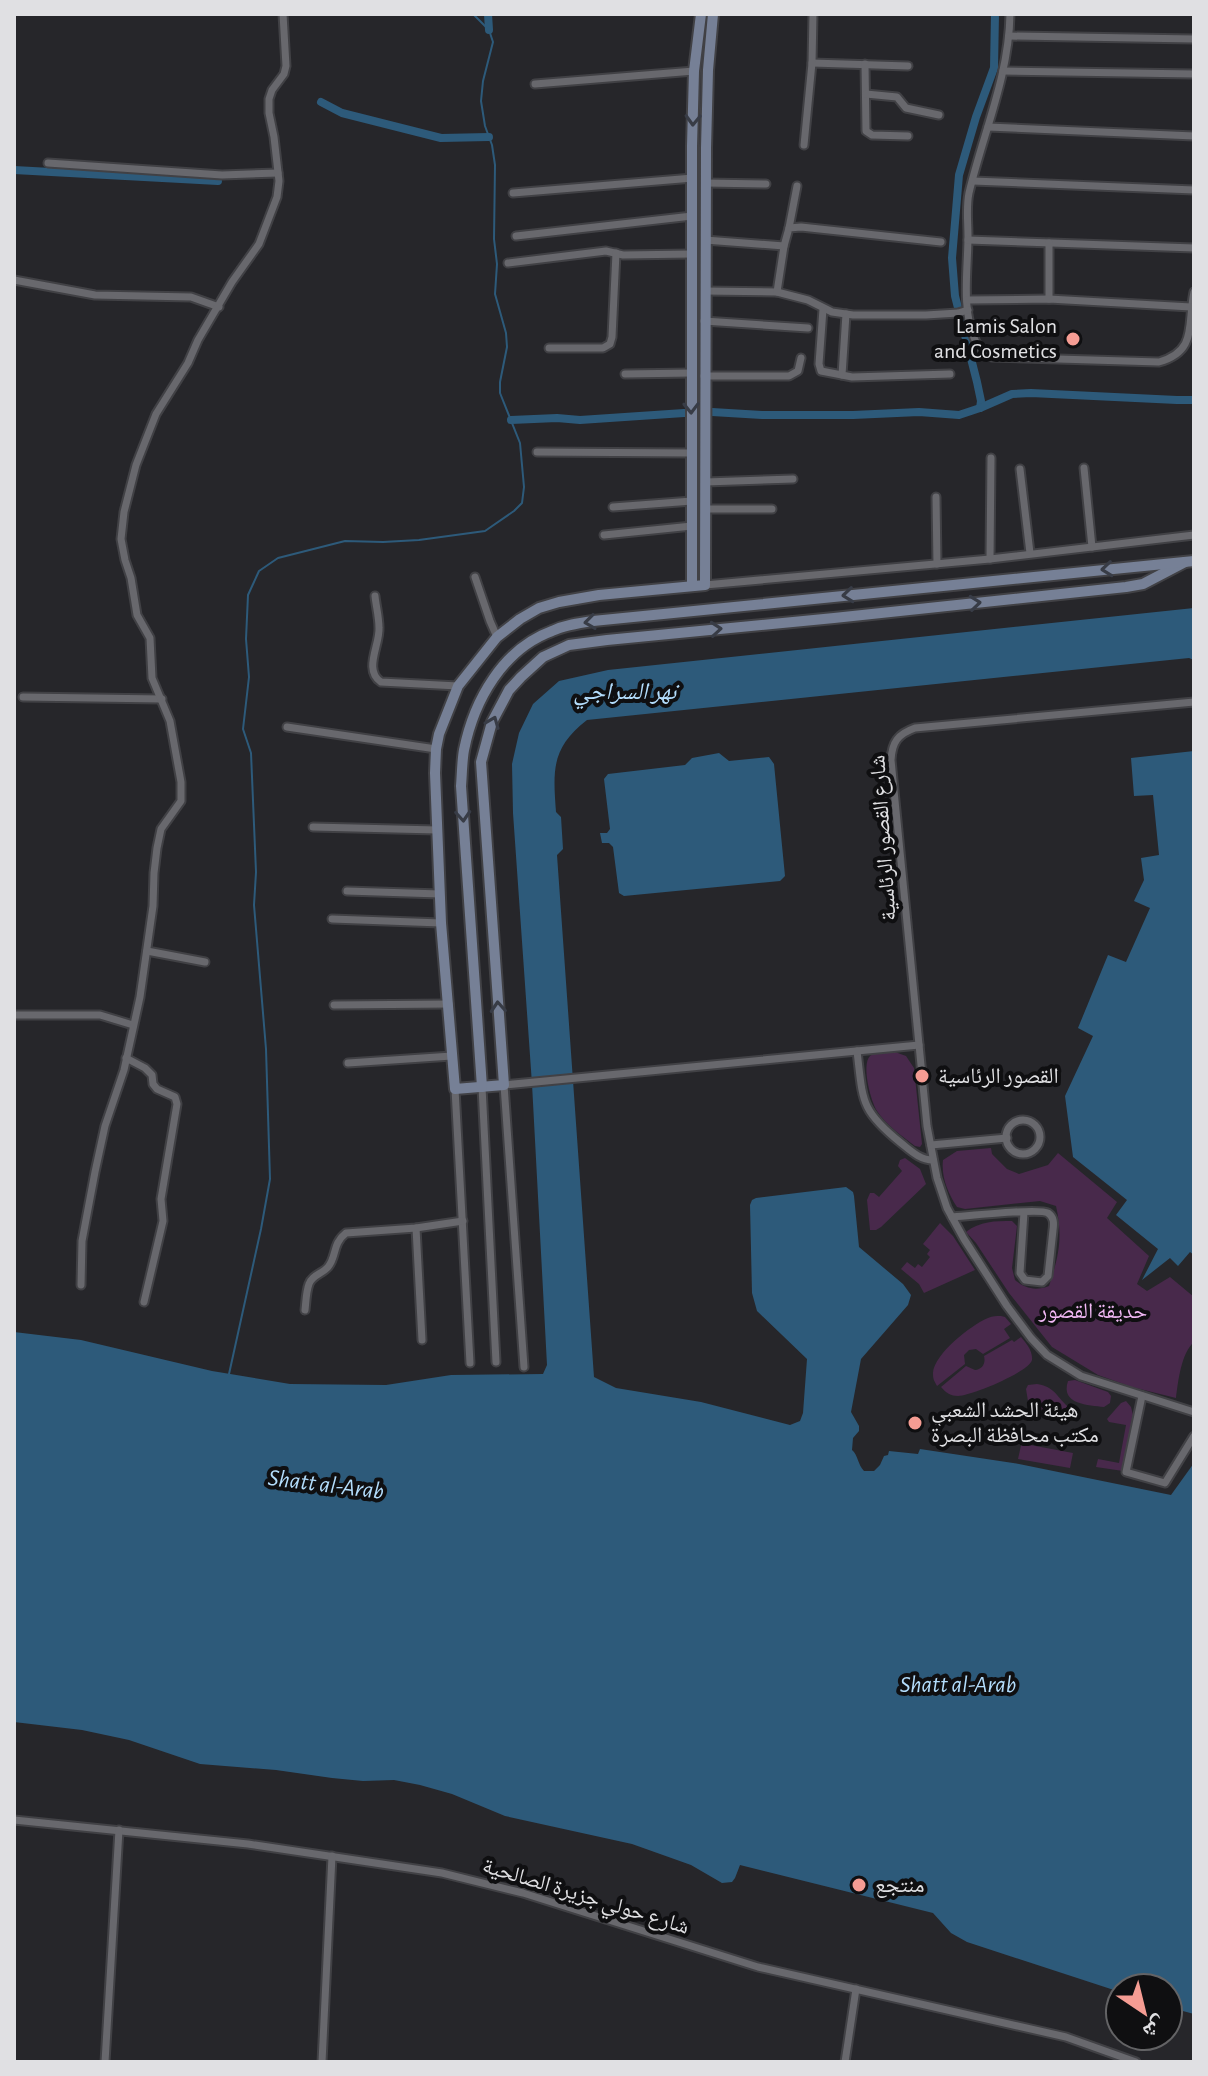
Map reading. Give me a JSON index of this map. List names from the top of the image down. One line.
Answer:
{"streets":{"street":["شارع القصور الرئاسية","شارع حولي جزيرة الصالحية"]},"water":["نهر السراجي","Shatt al-Arab"],"parks":["حديقة القصور"],"places":["Lamis Salon and Cosmetics","القصور الرئاسية","هيئة الحشد الشعبي مكتب محافظة البصرة","منتجع"],"north":"bottom right"}
